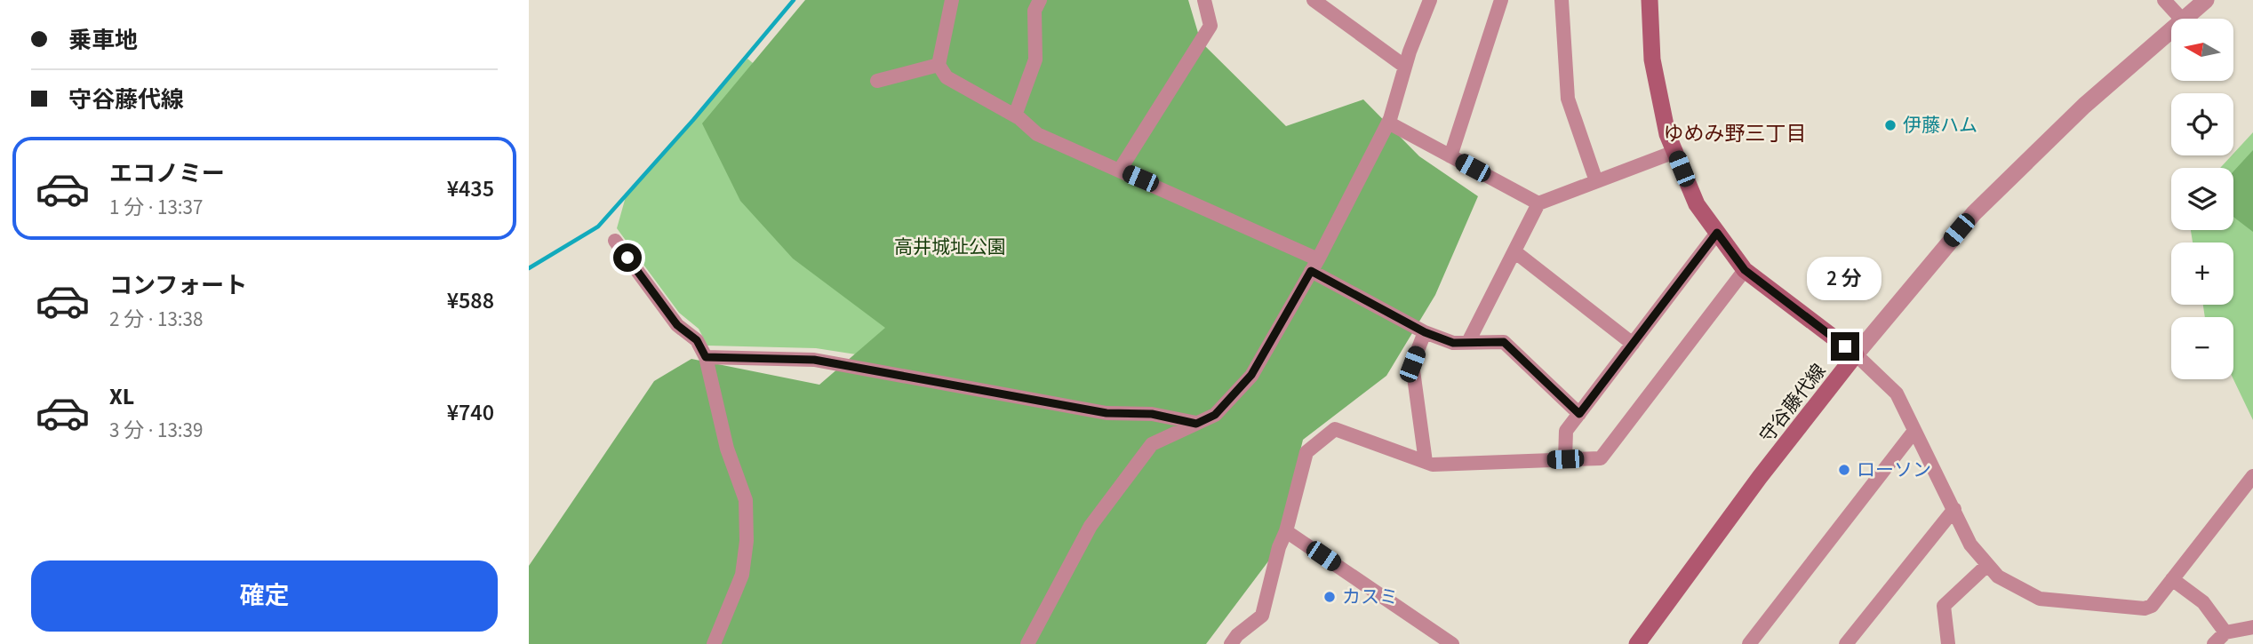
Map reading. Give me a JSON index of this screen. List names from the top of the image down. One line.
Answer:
{"streets":{"main road":["守谷藤代線"]},"districts":["ゆめみ野三丁目"],"parks":["高井城址公園"],"places":["伊藤ハム","ローソン","カスミ"],"north":"left","page":{"banner":["乗車地","守谷藤代線"],"map_buttons":["+","−"],"list":[{"name":"エコノミー","note":"1 分 · 13:37","value":"¥435"},{"name":"コンフォート","note":"2 分 · 13:38","value":"¥588"},{"name":"XL","note":"3 分 · 13:39","value":"¥740"}],"bubble":"2 分","buttons":"確定"}}
